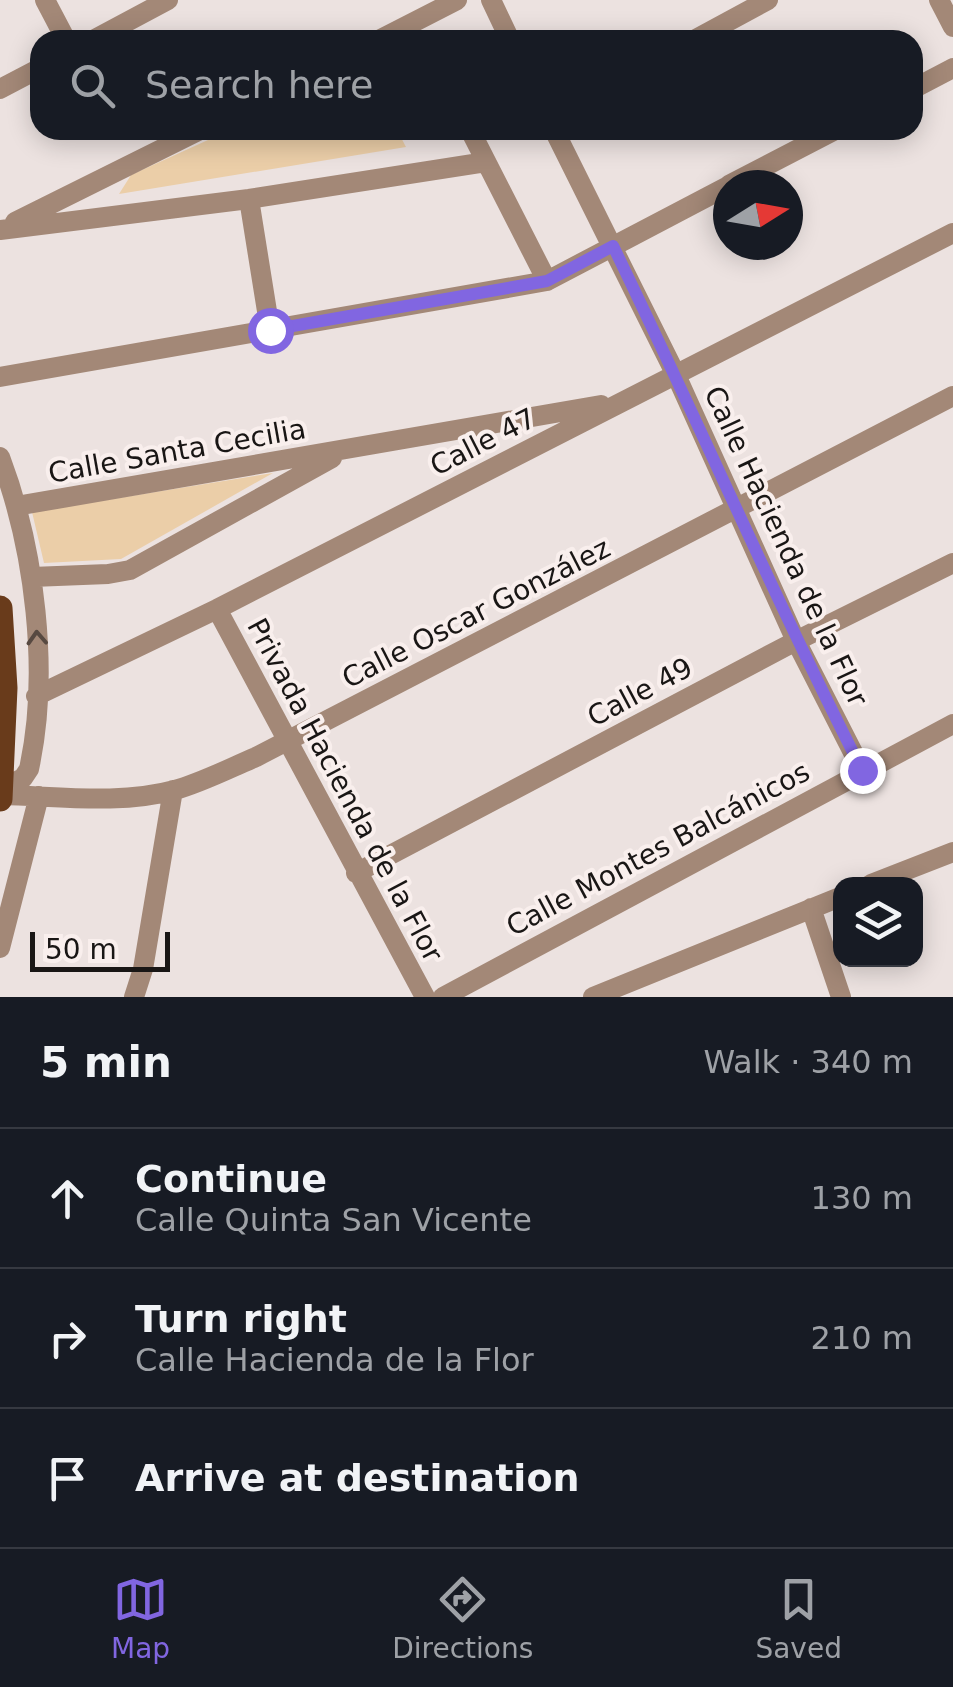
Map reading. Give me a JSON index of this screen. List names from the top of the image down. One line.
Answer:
{"streets":{"street":["Calle 47","Calle Santa Cecilia","Calle Hacienda de la Flor","Calle Oscar González","Calle 49","Privada Hacienda de la Flor","Calle Montes Balcánicos"]},"crossings":[["Calle 47","Calle Santa Cecilia"],["Calle 47","Calle Hacienda de la Flor"],["Calle 47","Privada Hacienda de la Flor"],["Calle Hacienda de la Flor","Calle Oscar González"],["Calle Hacienda de la Flor","Calle 49"],["Calle Hacienda de la Flor","Calle Montes Balcánicos"],["Calle Oscar González","Privada Hacienda de la Flor"],["Calle 49","Privada Hacienda de la Flor"]],"scale_bar":"50 m","north":"right","page":{"search":"Search here","scale":"50 m","heading":["5 min","Walk · 340 m"],"list":[["Continue","Calle Quinta San Vicente","130 m"],["Turn right","Calle Hacienda de la Flor","210 m"],"Arrive at destination"],"nav":["Map","Directions","Saved"]}}
